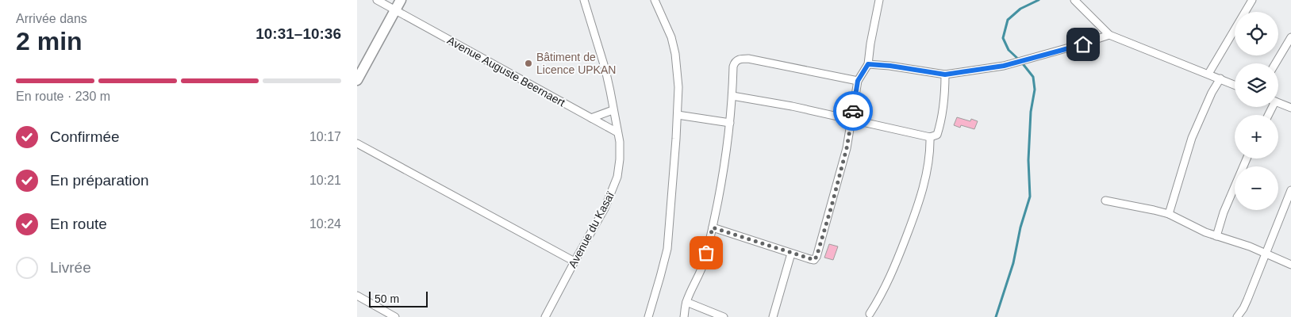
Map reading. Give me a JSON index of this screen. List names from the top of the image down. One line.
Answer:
{"streets":{"street":["Avenue Auguste Beernaert","Avenue du Kasaï"]},"crossings":[["Avenue Auguste Beernaert","Avenue du Kasaï"]],"places":["Bâtiment de Licence UPKAN"],"scale_bar":"50 m","page":{"heading":["2 min","Arrivée dans","10:31–10:36"],"map_buttons":["+","−"],"bar":"En route · 230 m","list":[["Confirmée","10:17"],["En préparation","10:21"],["En route","10:24"],"Livrée"],"scale":"50 m"}}
